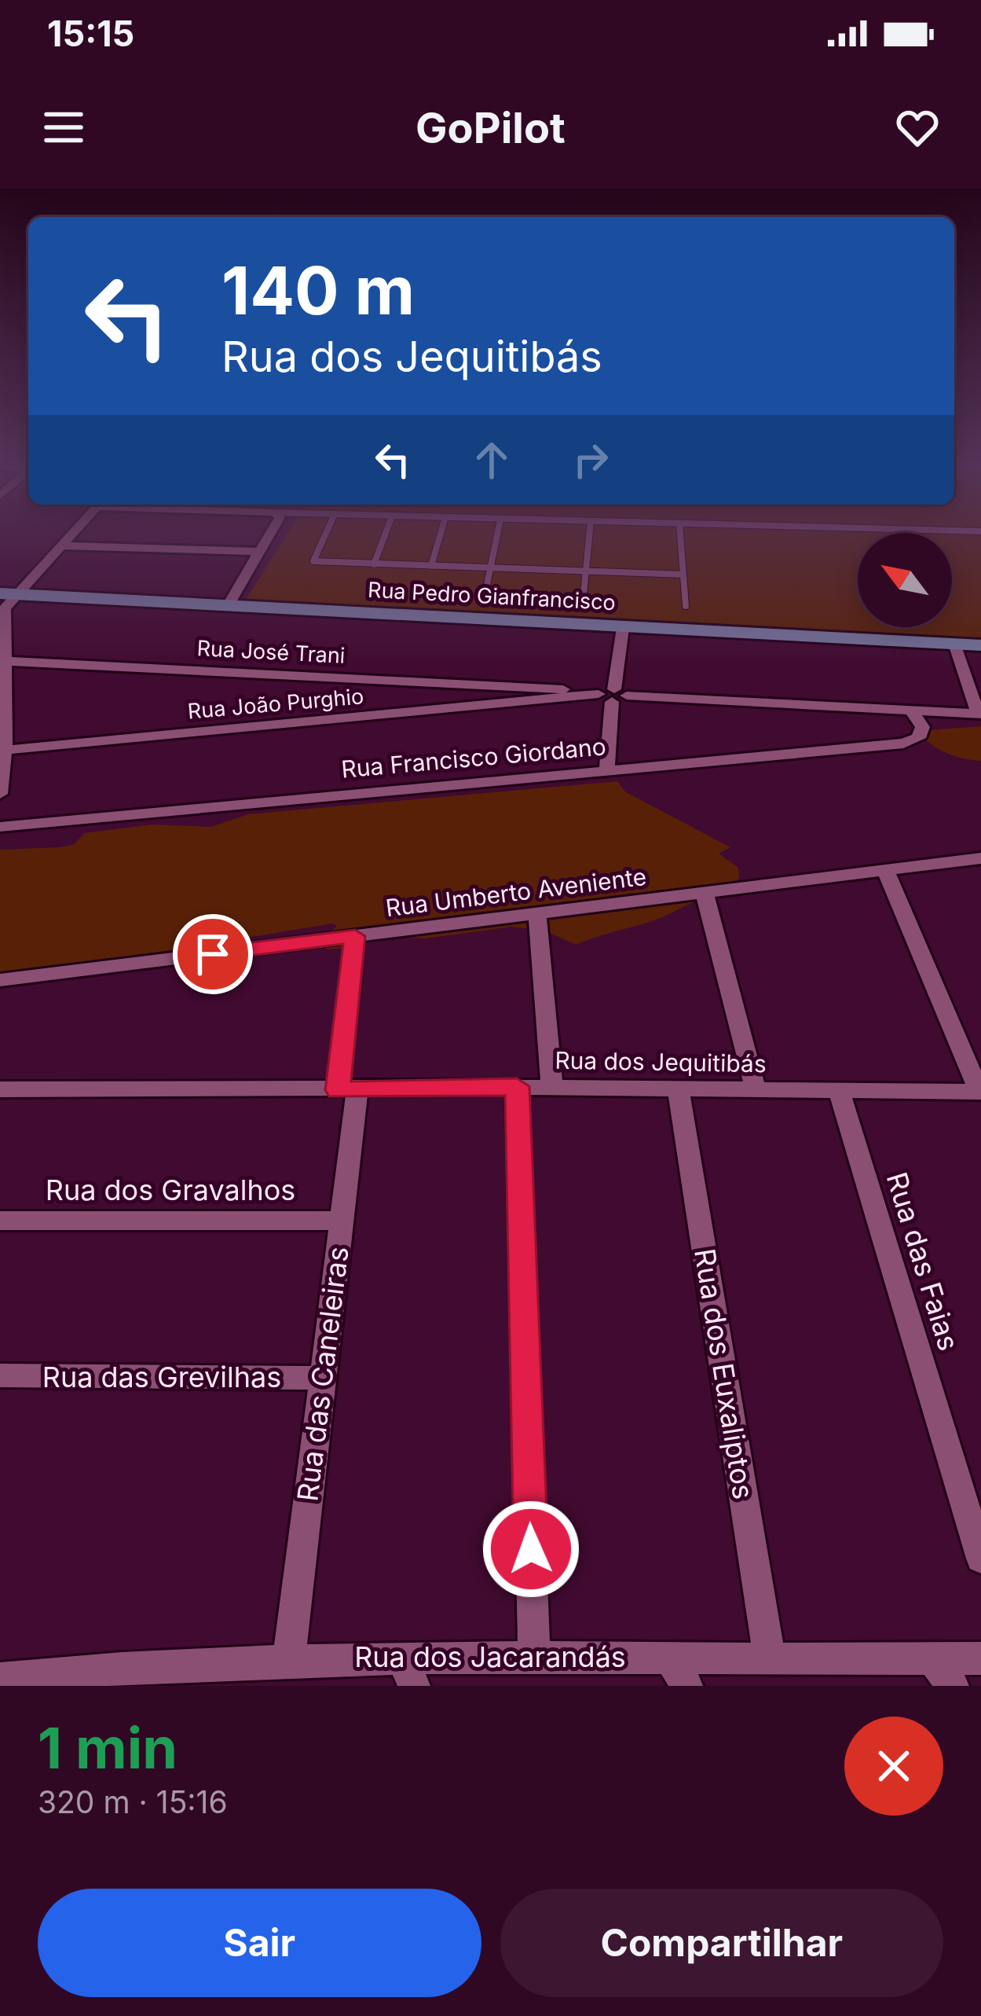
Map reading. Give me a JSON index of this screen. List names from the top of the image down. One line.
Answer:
{"streets":{"street":["Rua Pedro Gianfrancisco","Rua José Trani","Rua João Purghio","Rua Francisco Giordano","Rua Umberto Aveniente","Rua dos Jequitibás","Rua dos Gravalhos","Rua das Faias","Rua das Caneleiras","Rua dos Euxaliptos","Rua das Grevilhas","Rua dos Jacarandás"]},"crossings":[["Rua José Trani","Rua João Purghio"],["Rua José Trani","Rua Francisco Giordano"],["Rua Umberto Aveniente","Rua das Caneleiras"],["Rua dos Jequitibás","Rua das Faias"],["Rua dos Jequitibás","Rua das Caneleiras"],["Rua dos Jequitibás","Rua dos Euxaliptos"],["Rua dos Gravalhos","Rua das Caneleiras"],["Rua das Caneleiras","Rua das Grevilhas"],["Rua das Caneleiras","Rua dos Jacarandás"],["Rua dos Euxaliptos","Rua dos Jacarandás"]],"north":"top left","page":{"status":"15:15","header":"GoPilot","turn":["140 m","Rua dos Jequitibás"],"heading":["1 min","320 m · 15:16"],"buttons":["Sair","Compartilhar"]}}
